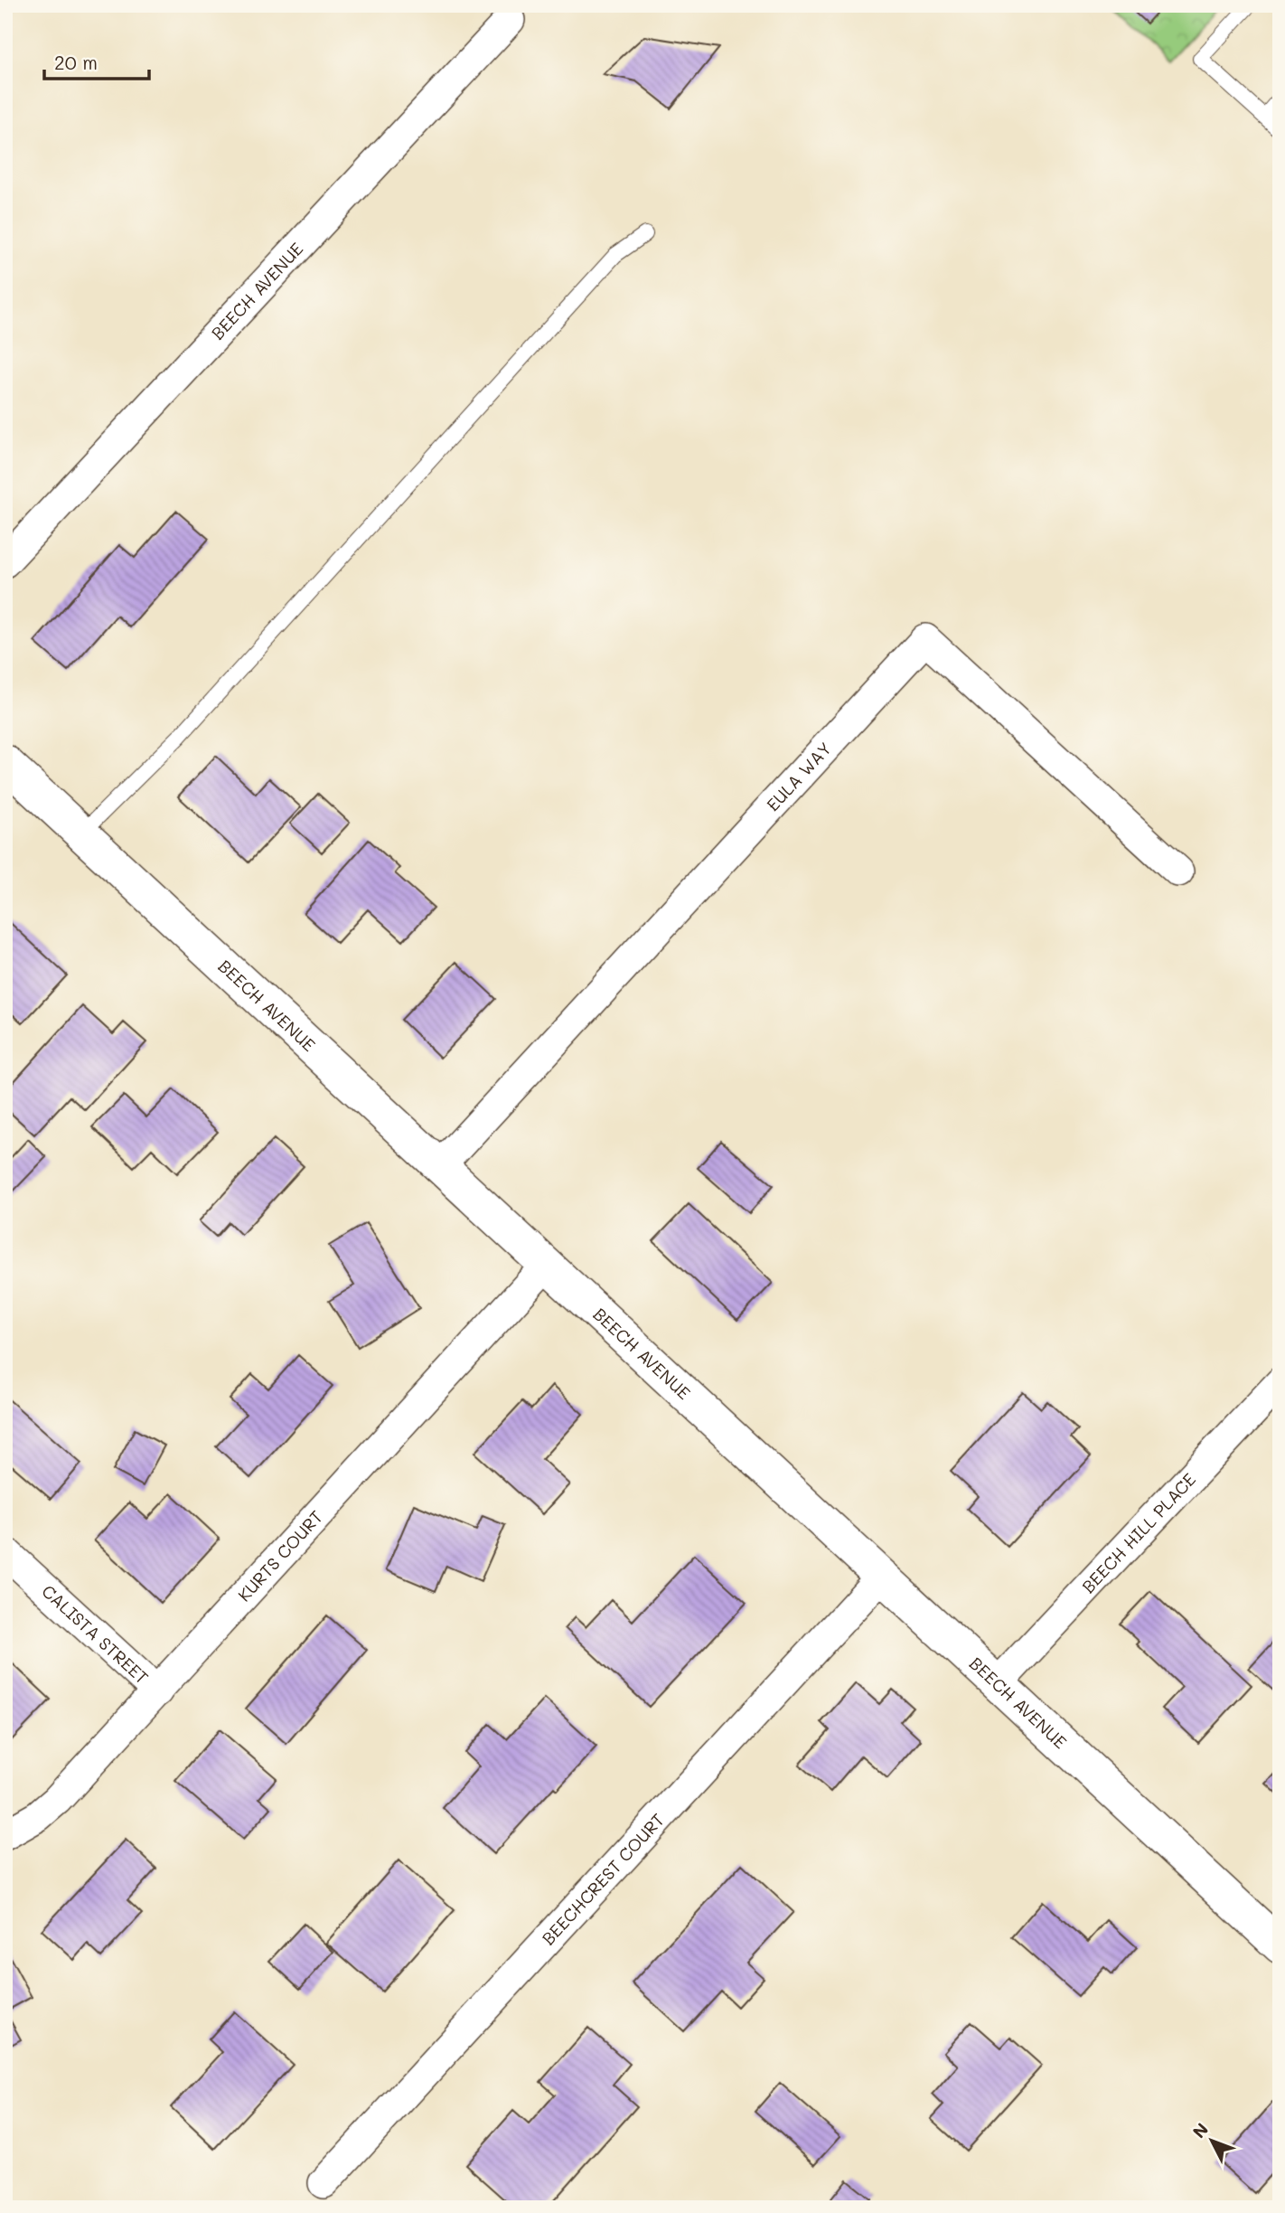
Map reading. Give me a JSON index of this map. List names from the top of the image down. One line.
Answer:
{"streets":{"street":["BEECH AVENUE","EULA WAY","BEECH HILL PLACE","KURTS COURT","CALISTA STREET","BEECHCREST COURT"]},"crossings":[["BEECH AVENUE","EULA WAY"],["BEECH AVENUE","BEECH HILL PLACE"],["BEECH AVENUE","KURTS COURT"],["BEECH AVENUE","BEECHCREST COURT"],["KURTS COURT","CALISTA STREET"]],"scale_bar":"20 m","north":"top left"}
